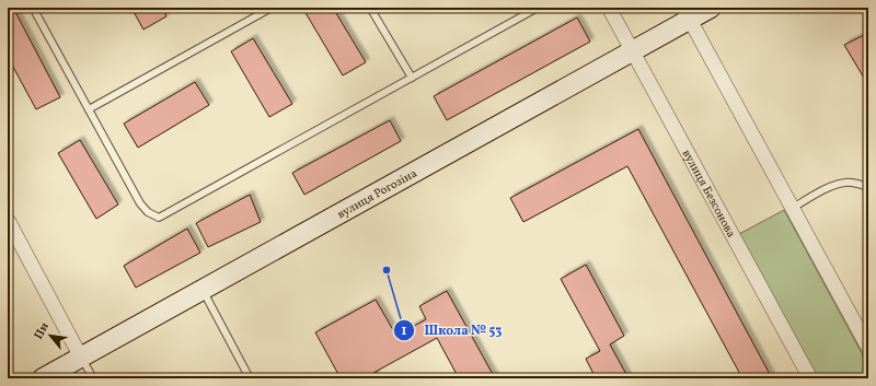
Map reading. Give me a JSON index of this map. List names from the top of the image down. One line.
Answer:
{"streets":{"street":["вулиця Безсонова","вулиця Рогозіна"]},"crossings":[["вулиця Безсонова","вулиця Рогозіна"]],"places":["Школа № 53"],"north":"top left"}
